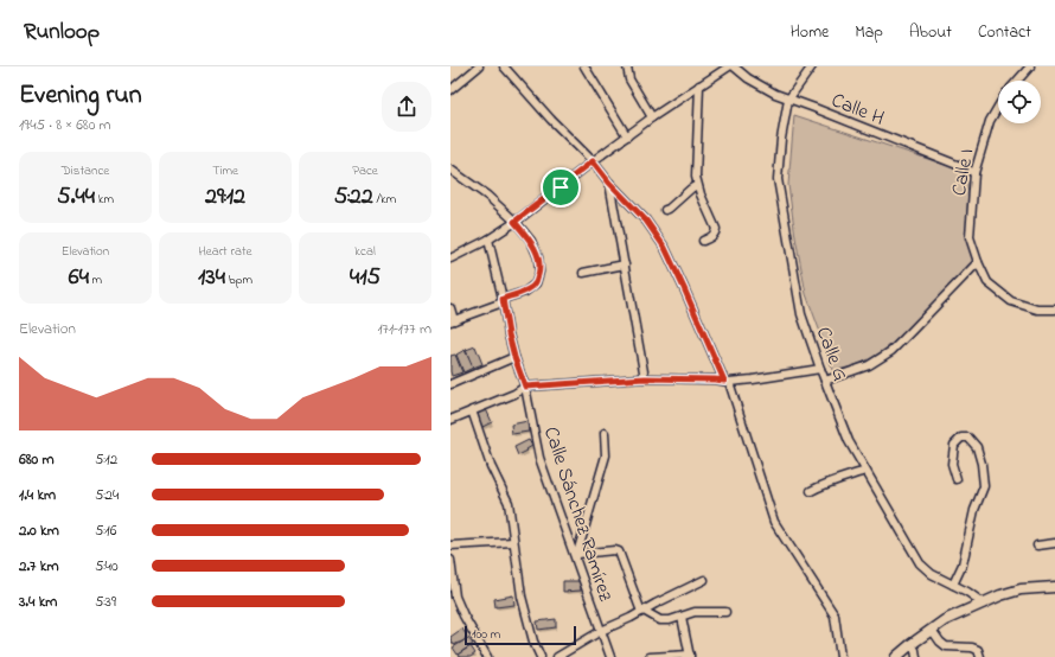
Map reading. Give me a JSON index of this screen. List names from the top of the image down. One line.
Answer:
{"streets":{"street":["Calle H","Calle I","Calle G","Calle Sánchez Ramírez"]},"crossings":[["Calle H","Calle I"],["Calle H","Calle G"]],"scale_bar":"100 m","page":{"header":"Runloop","nav":["Home","Map","About","Contact"],"heading":["Evening run","19:45 · 8 × 680 m"],"stats":[["Distance","5.44 km"],["Time","29:12"],["Pace","5:22 /km"],["Elevation","64 m"],["Heart rate","134 bpm"],["kcal","415"]],"chart":["Elevation","171–177 m"],"list":[{"name":"680 m","note":"5:12"},{"name":"1.4 km","note":"5:24"},{"name":"2.0 km","note":"5:16"},{"name":"2.7 km","note":"5:40"},{"name":"3.4 km","note":"5:39"}],"scale":"100 m"}}
